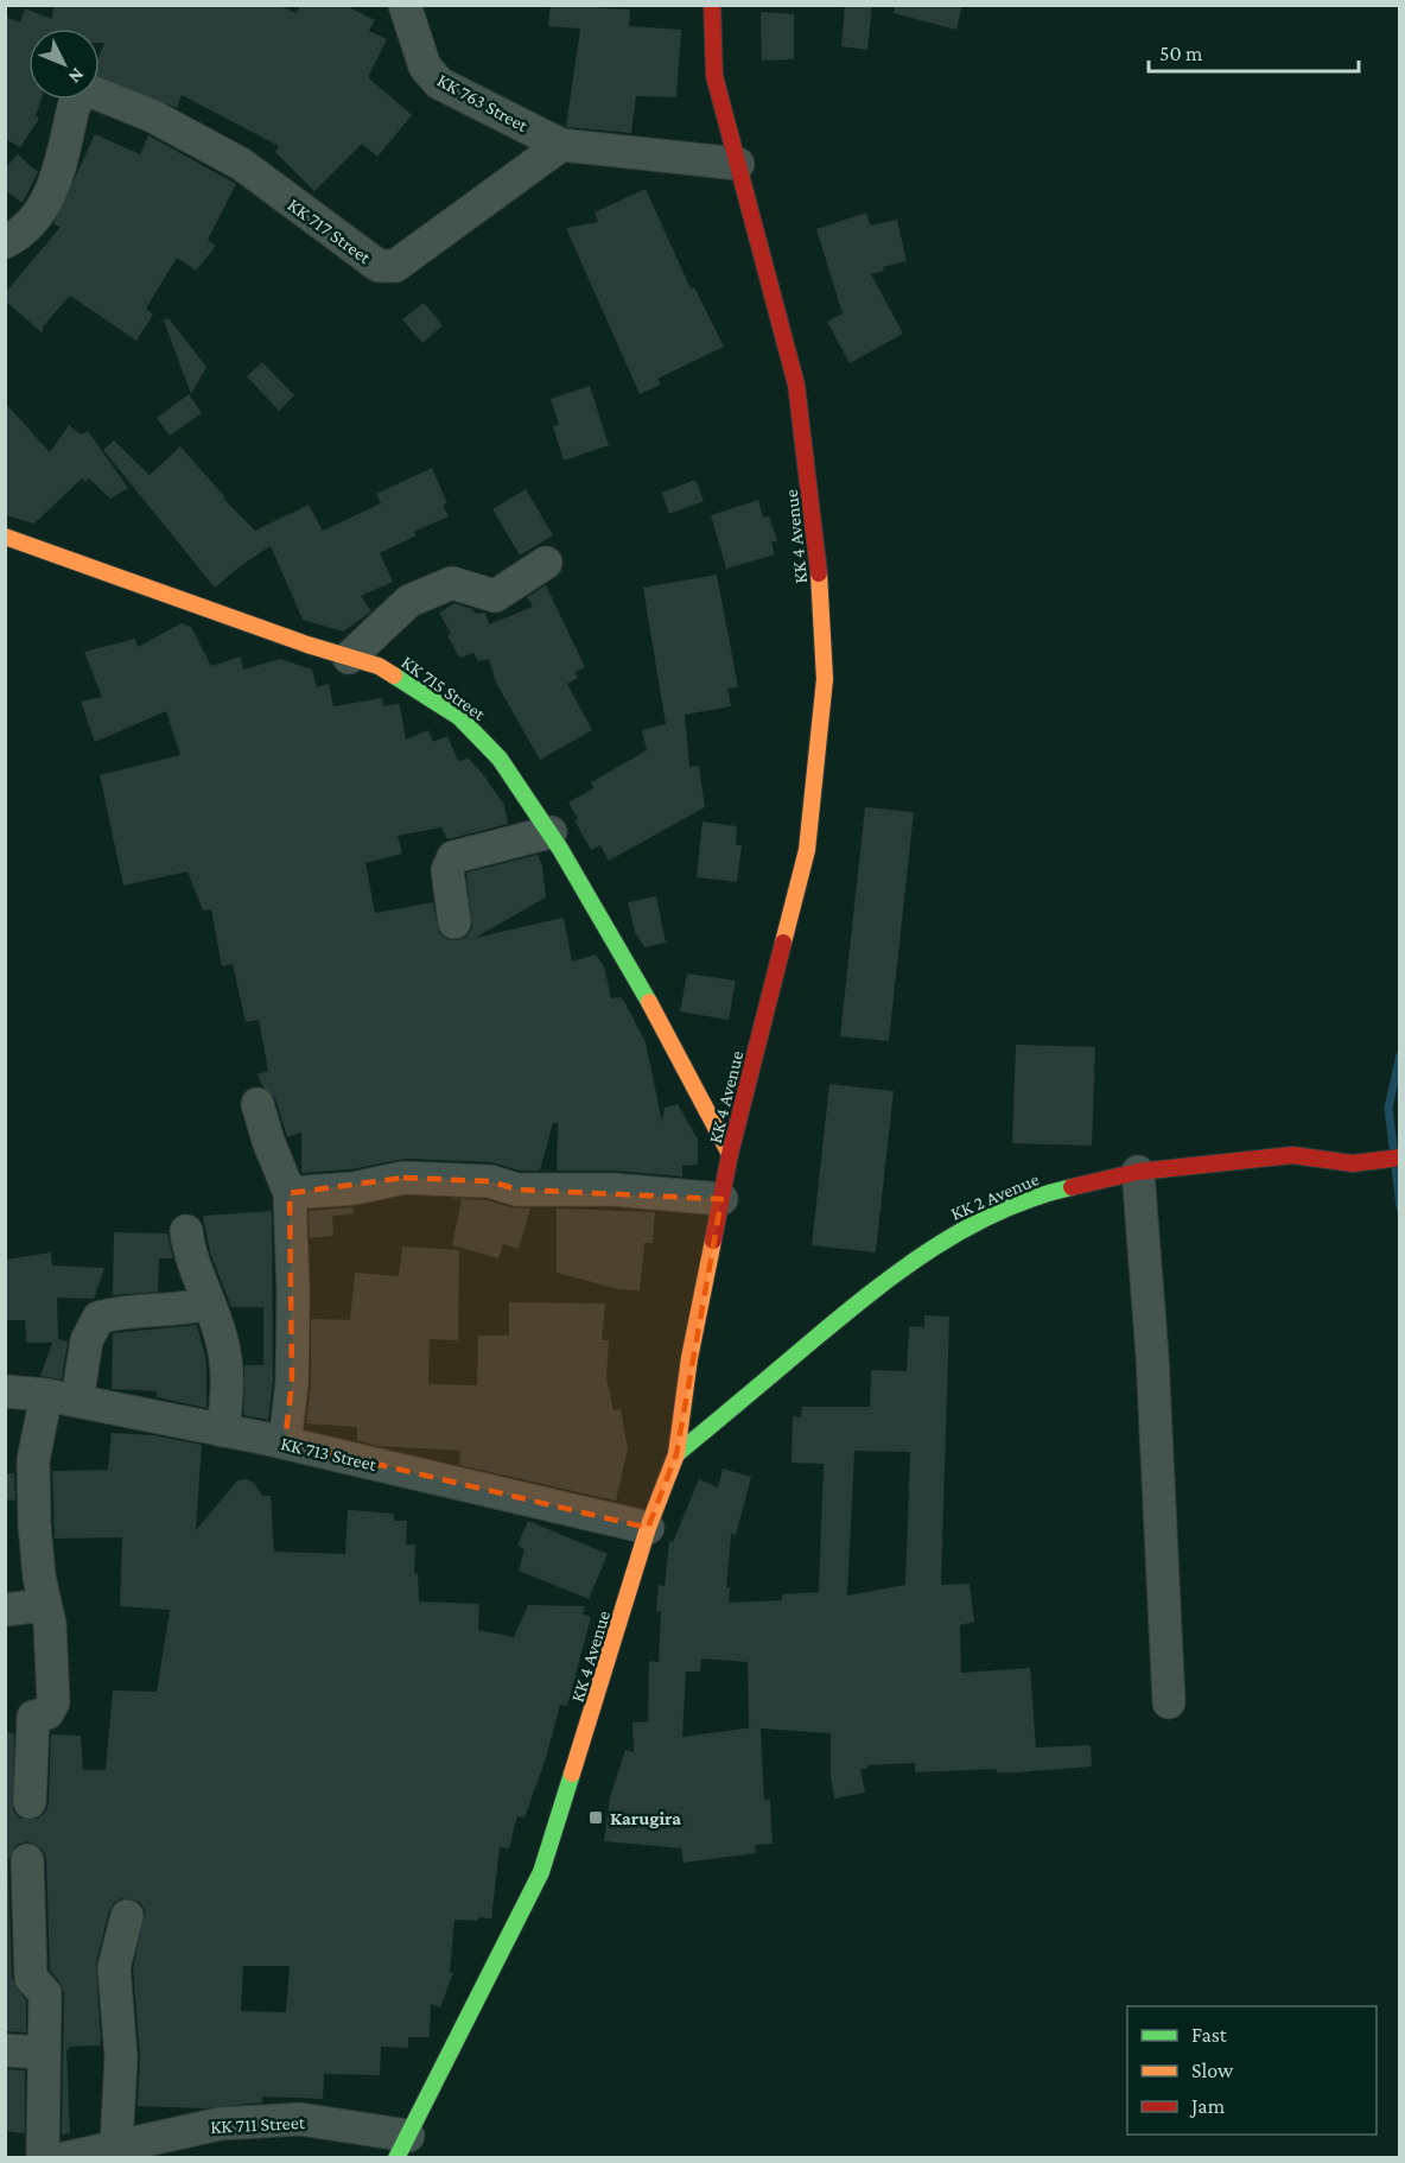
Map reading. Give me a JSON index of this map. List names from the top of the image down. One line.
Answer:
{"streets":{"main road":["KK 4 Avenue","KK 715 Street","KK 2 Avenue"],"street":["KK 763 Street","KK 717 Street","KK 713 Street","KK 711 Street"]},"crossings":[["KK 763 Street","KK 717 Street"],["KK 4 Avenue","KK 715 Street"],["KK 4 Avenue","KK 2 Avenue"],["KK 4 Avenue","KK 713 Street"],["KK 4 Avenue","KK 711 Street"]],"places":{"transit":["Karugira"]},"legend":["Fast","Slow","Jam"],"scale_bar":"50 m","north":"bottom right"}
